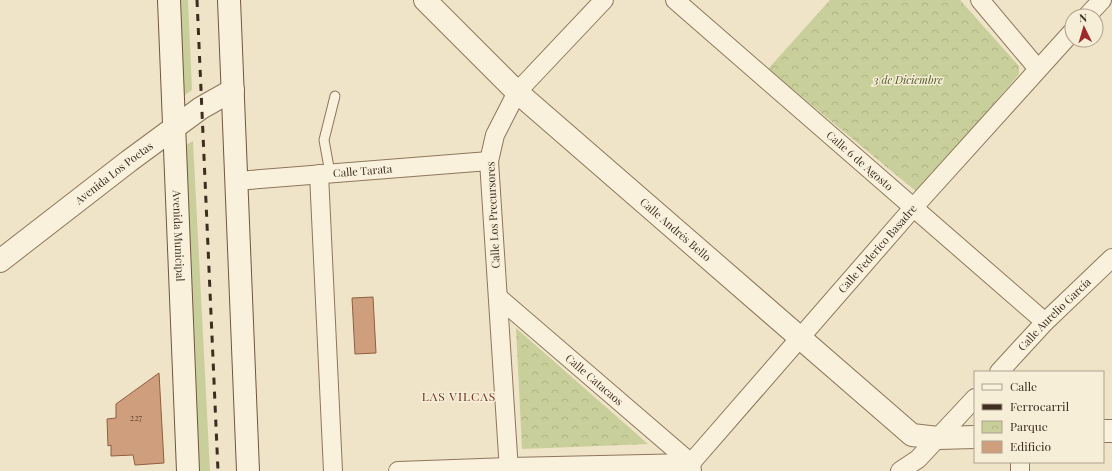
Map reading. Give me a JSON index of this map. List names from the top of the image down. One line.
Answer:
{"streets":{"street":["Calle 6 de Agosto","Calle Tarata","Avenida Los Poetas","Calle Los Precursores","Calle Andrés Bello","Avenida Municipal","Calle Federico Basadre","Calle Aurelio García","Calle Catacaos"]},"crossings":[["Calle 6 de Agosto","Calle Federico Basadre"],["Calle 6 de Agosto","Calle Aurelio García"],["Calle Tarata","Calle Los Precursores"],["Avenida Los Poetas","Avenida Municipal"],["Calle Los Precursores","Calle Andrés Bello"],["Calle Los Precursores","Calle Catacaos"],["Calle Andrés Bello","Calle Federico Basadre"],["Calle Federico Basadre","Calle Catacaos"]],"districts":["LAS VILCAS"],"parks":["3 de Diciembre"],"house_numbers":["227"],"legend":["Calle","Ferrocarril","Parque","Edificio"],"north":"top"}
